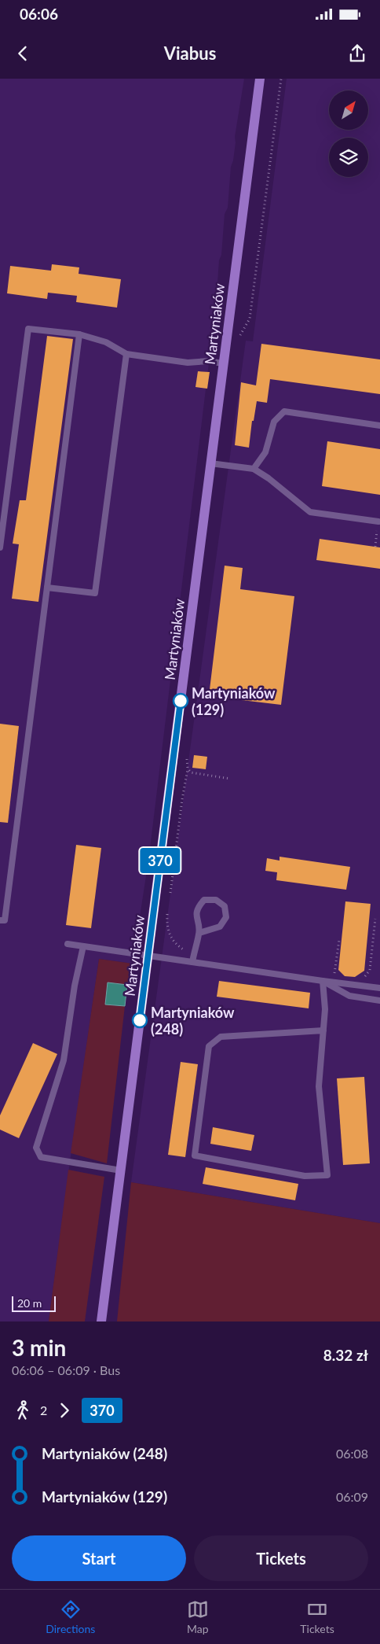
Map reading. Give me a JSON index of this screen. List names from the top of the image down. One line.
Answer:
{"streets":{"main road":["Martyniaków"]},"places":["Martyniaków (129)","Martyniaków (248)"],"lines":["bus line 370"],"scale_bar":"20 m","north":"top right","page":{"status":"06:06","header":"Viabus","on_map":"370","scale":"20 m","heading":["3 min","06:06 – 06:09 · Bus","8.32 zł"],"legs":["2","370"],"list":[{"name":"Martyniaków (248)","value":"06:08"},{"name":"Martyniaków (129)","value":"06:09"}],"buttons":["Start","Tickets"],"tabs":["Directions","Map","Tickets"]}}
